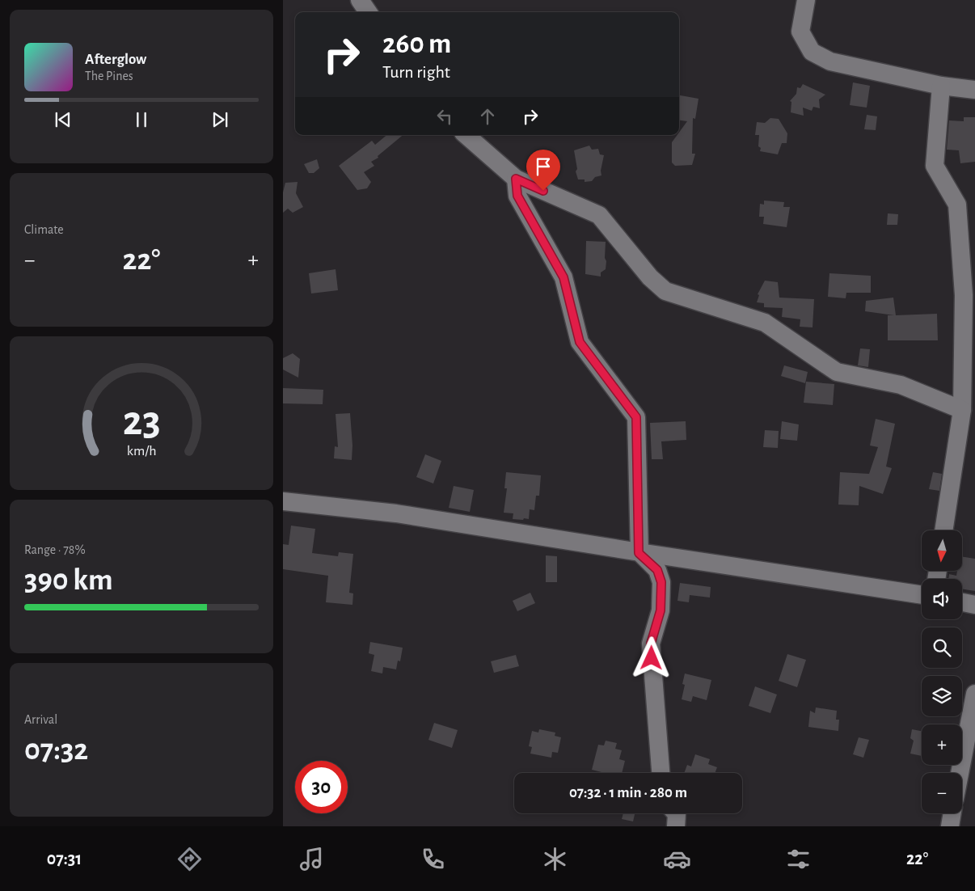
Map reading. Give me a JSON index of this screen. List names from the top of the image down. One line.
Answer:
{"north":"bottom","page":{"turn":["260 m","Turn right"],"song":["Afterglow","The Pines"],"tile":["Climate",["Range · 78%","390 km"],["Arrival","07:32"]],"heat":["−","22°","+"],"map_buttons":["+","−"],"limit":"30","trip":"07:32 · 1 min · 280 m","tabs":["07:31","22°"],"gauge":["23","km/h"]}}
